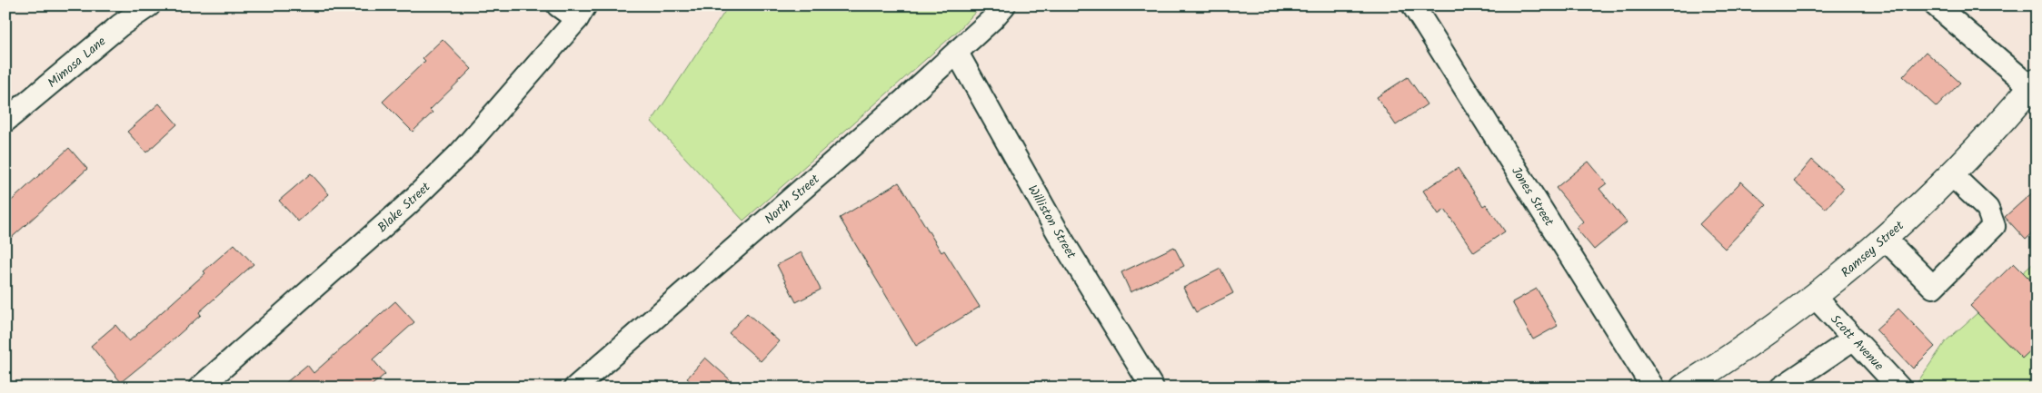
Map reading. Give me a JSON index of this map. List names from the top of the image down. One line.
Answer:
{"streets":{"main road":["Ramsey Street"],"street":["Mimosa Lane","Jones Street","North Street","Blake Street","Williston Street","Scott Avenue"]},"crossings":[["North Street","Williston Street"],["Ramsey Street","Scott Avenue"]]}
